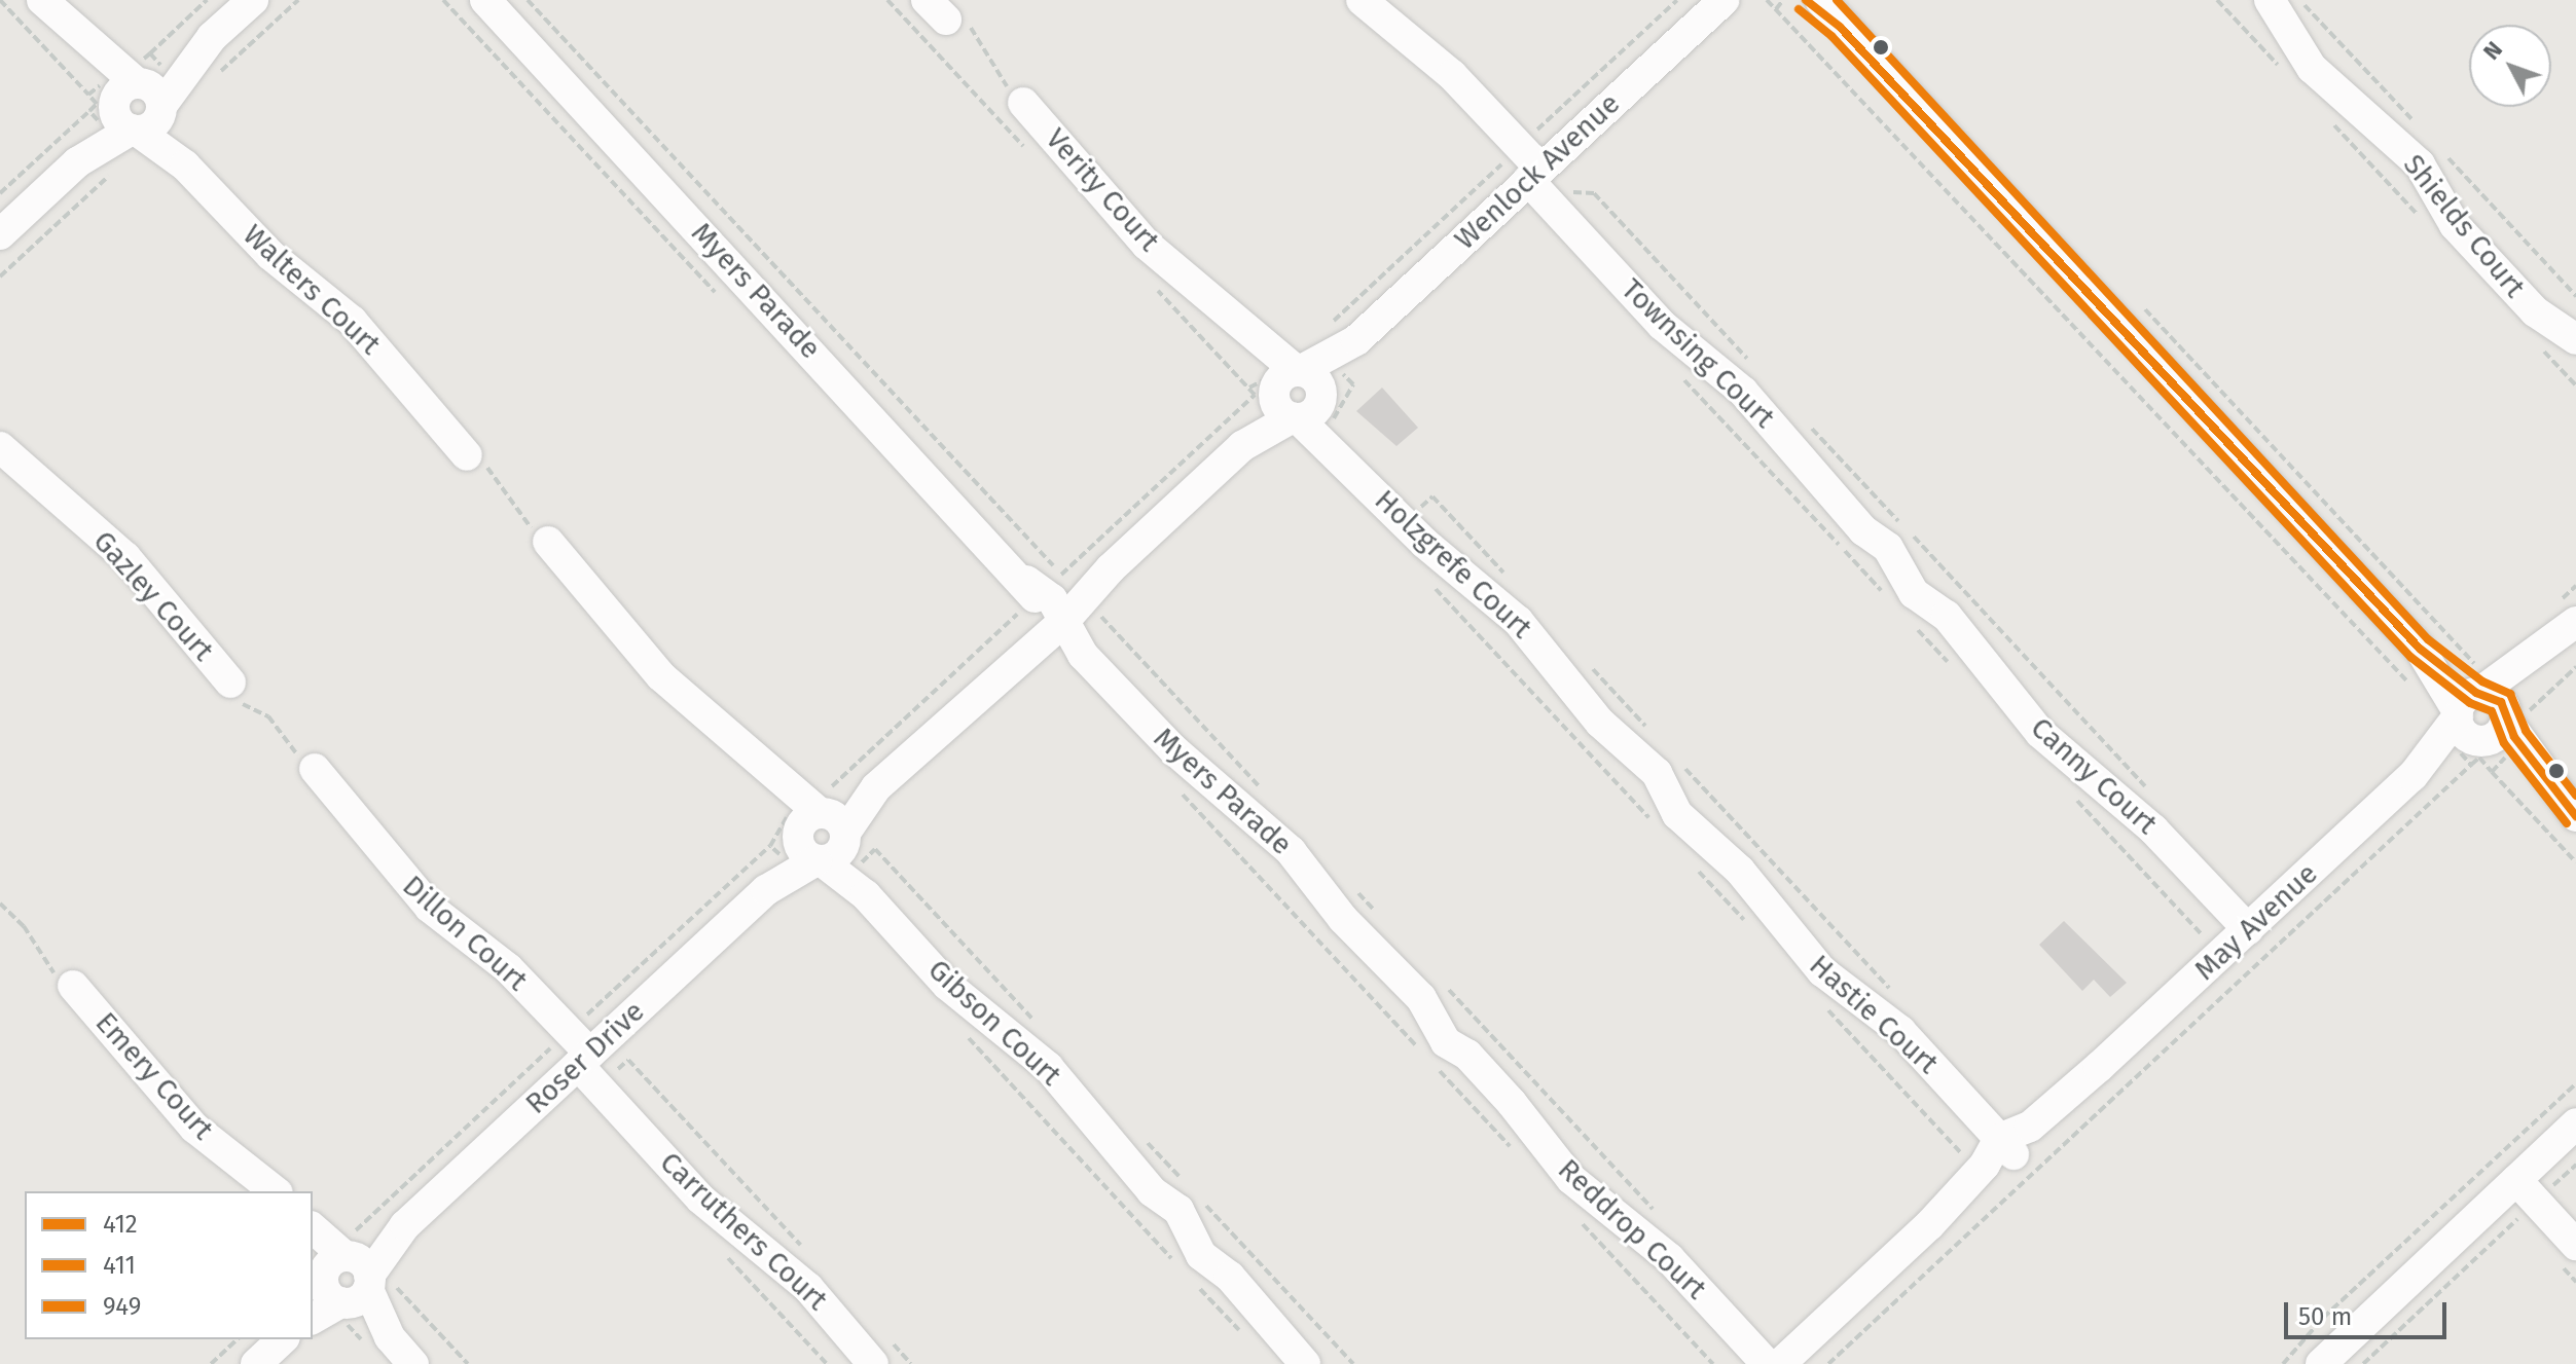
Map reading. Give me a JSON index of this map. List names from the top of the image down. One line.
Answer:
{"streets":{"street":["Wenlock Avenue","Verity Court","Shields Court","Walters Court","Myers Parade","Townsing Court","Holzgrefe Court","Gazley Court","Canny Court","May Avenue","Dillon Court","Hastie Court","Gibson Court","Roser Drive","Emery Court","Reddrop Court","Carruthers Court"]},"crossings":[["Wenlock Avenue","Verity Court"],["Wenlock Avenue","Myers Parade"],["Wenlock Avenue","Townsing Court"],["Wenlock Avenue","Holzgrefe Court"],["Wenlock Avenue","Roser Drive"],["Verity Court","Holzgrefe Court"],["Myers Parade","Roser Drive"],["Myers Parade","Reddrop Court"],["Townsing Court","Canny Court"],["Holzgrefe Court","Hastie Court"],["Canny Court","May Avenue"],["May Avenue","Hastie Court"],["Dillon Court","Roser Drive"],["Dillon Court","Carruthers Court"],["Gibson Court","Roser Drive"],["Roser Drive","Carruthers Court"]],"lines":["transit line 412","transit line 949","transit line 411"],"legend":["412","411","949"],"scale_bar":"50 m","north":"top left"}
